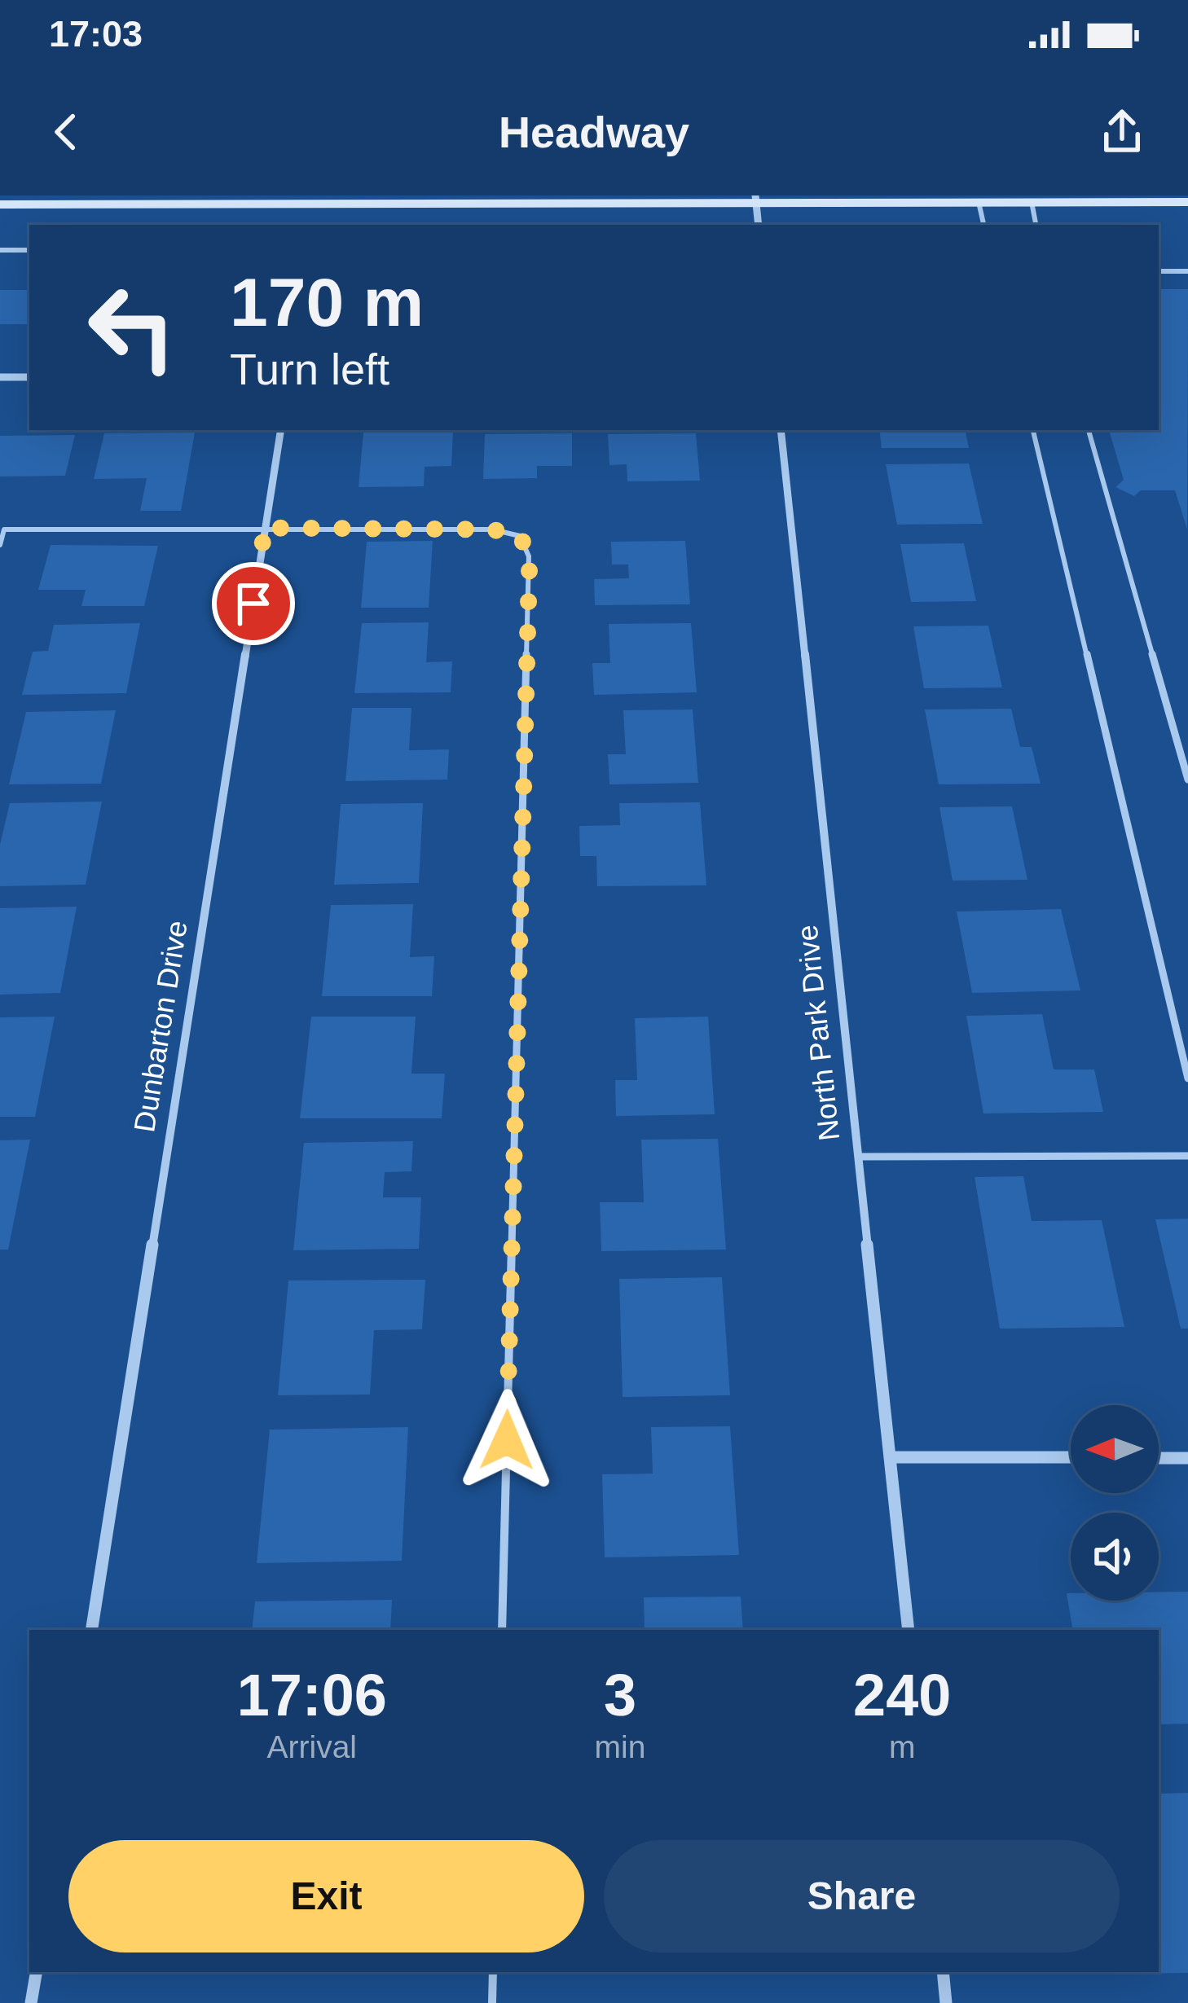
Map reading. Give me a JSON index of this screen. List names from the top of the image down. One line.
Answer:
{"streets":{"street":["Dunbarton Drive","North Park Drive"]},"north":"left","page":{"status":"17:03","header":"Headway","turn":["170 m","Turn left"],"eta":["17:06","Arrival","3","min","240","m"],"buttons":["Exit","Share"]}}
